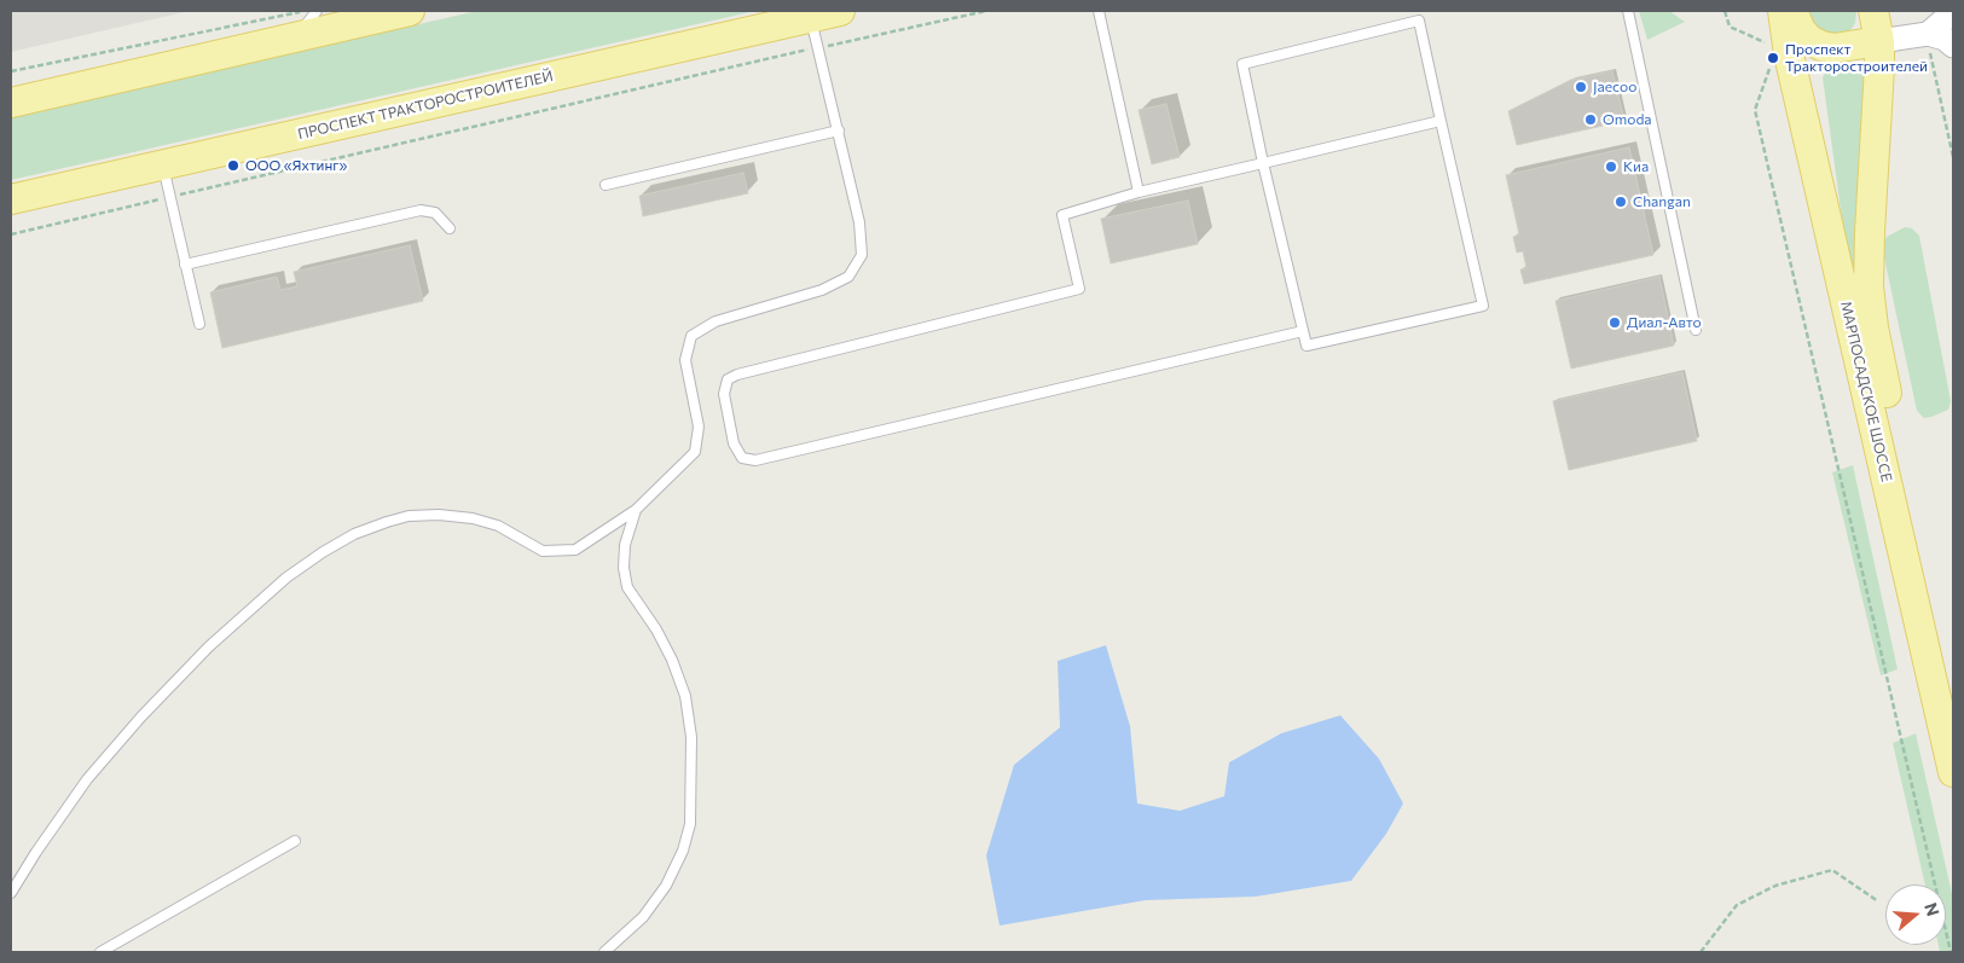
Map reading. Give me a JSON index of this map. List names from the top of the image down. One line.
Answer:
{"streets":{"main road":["ПРОСПЕКТ ТРАКТОРОСТРОИТЕЛЕЙ","МАРПОСАДСКОЕ ШОССЕ"]},"places":["Проспект Тракторостроителей","Jaecoo","Omoda","ООО «Яхтинг»","Киа","Changan","Диал-Авто"],"north":"right"}
